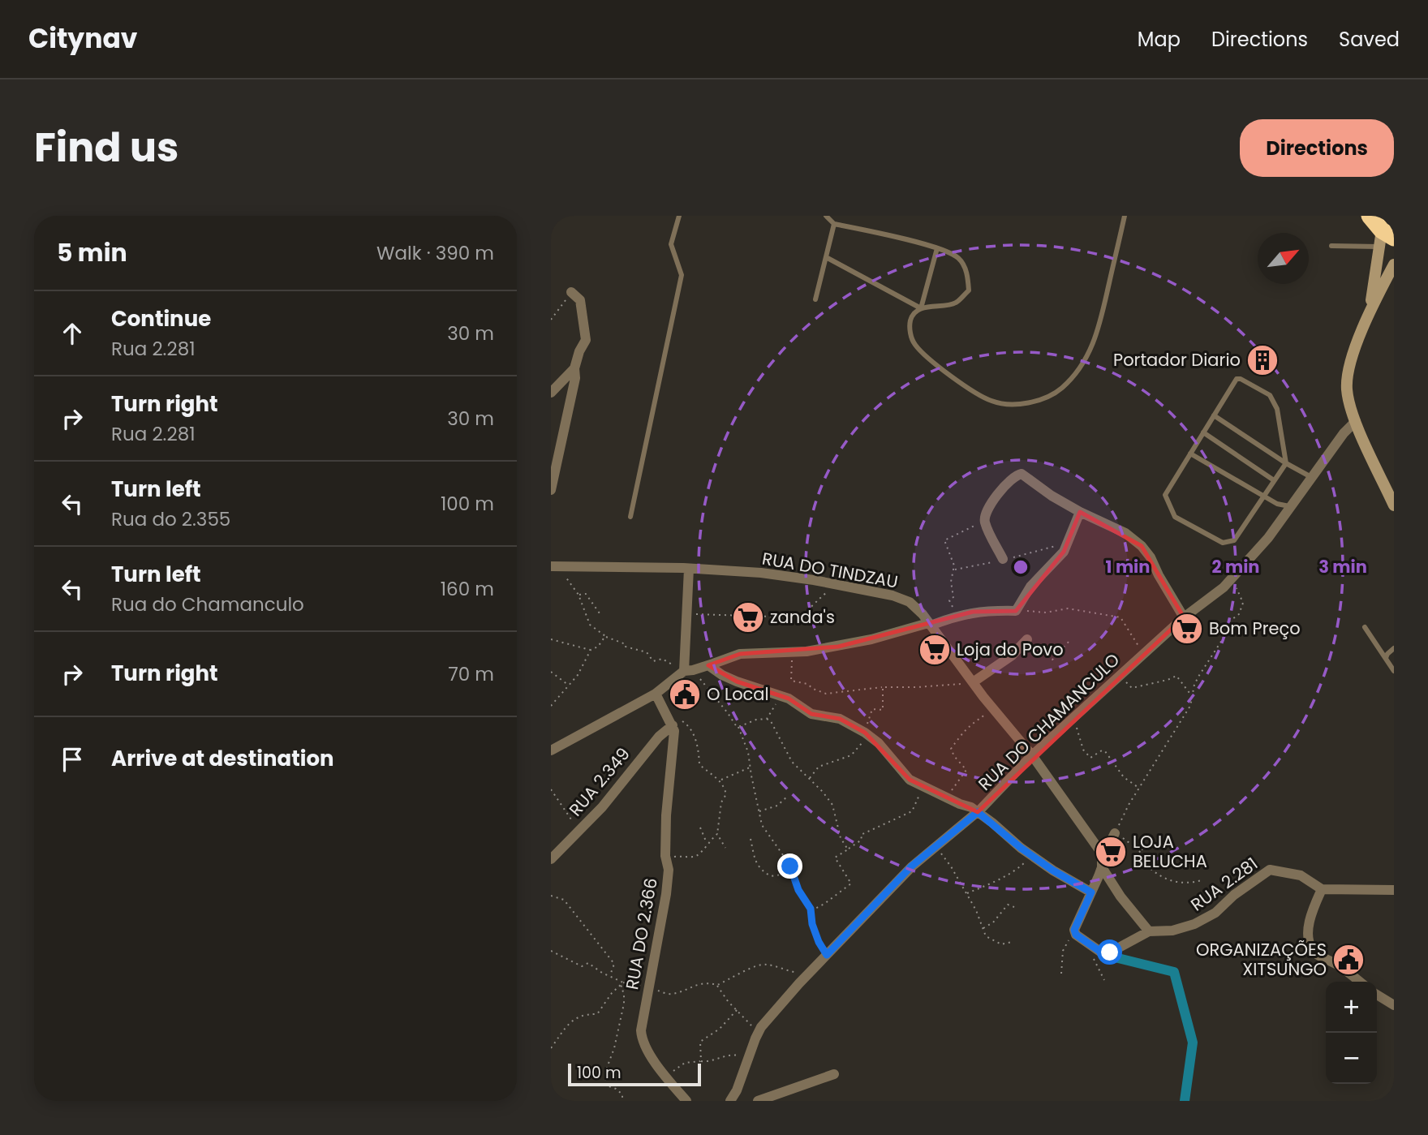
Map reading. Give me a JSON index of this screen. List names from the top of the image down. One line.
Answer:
{"streets":{"street":["RUA DO TINDZAU","RUA DO CHAMANCULO","RUA 2.349","RUA 2.281","RUA DO 2.366"]},"crossings":[["RUA DO TINDZAU","RUA DO CHAMANCULO"],["RUA DO TINDZAU","RUA 2.281"],["RUA 2.349","RUA DO 2.366"]],"places":{"building":["Portador Diario"],"supermarket":["zanda's","Bom Preço","Loja do Povo","LOJA BELUCHA"],"public building":["O Local","ORGANIZAÇÕES XITSUNGO"]},"scale_bar":"100 m","north":"top right","page":{"header":"Citynav","nav":["Map","Directions","Saved"],"title":"Find us","buttons":"Directions","heading":["5 min","Walk · 390 m"],"list":[["Continue","Rua 2.281","30 m"],["Turn right","Rua 2.281","30 m"],["Turn left","Rua do 2.355","100 m"],["Turn left","Rua do Chamanculo","160 m"],["Turn right","70 m"],"Arrive at destination"],"map_buttons":["+","−"],"scale":"100 m"},"rings":["1 min","2 min","3 min"]}
